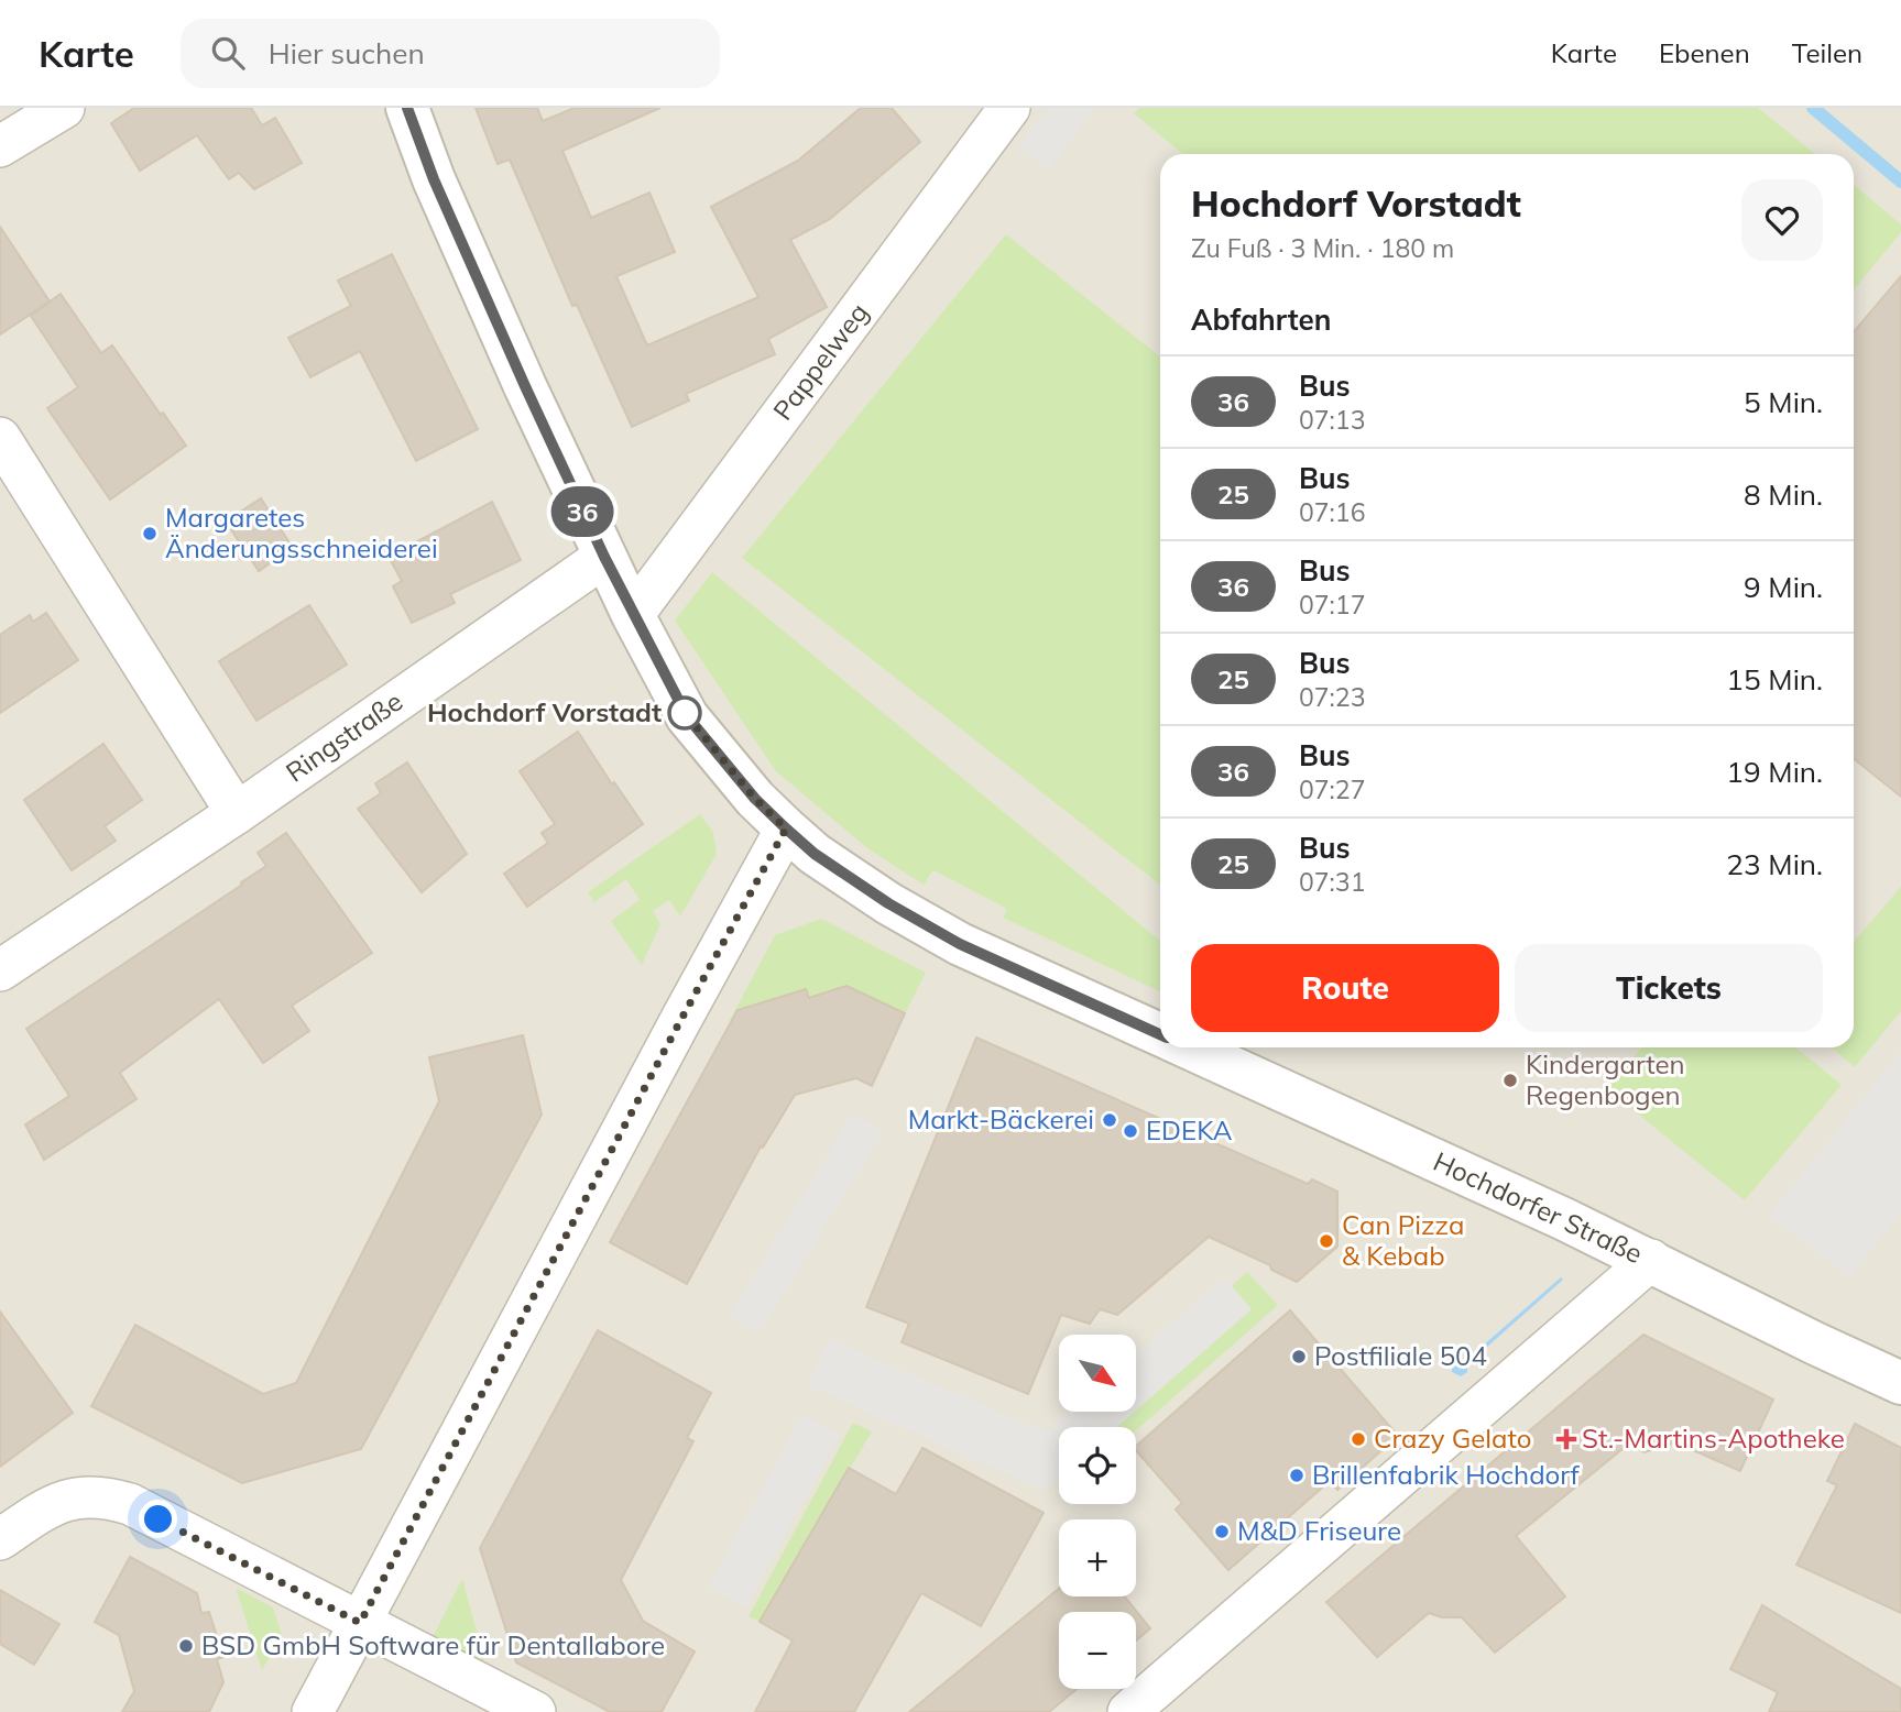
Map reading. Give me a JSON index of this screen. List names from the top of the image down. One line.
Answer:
{"streets":{"street":["Pappelweg","Ringstraße","Hochdorfer Straße"]},"crossings":[["Pappelweg","Hochdorfer Straße"],["Ringstraße","Hochdorfer Straße"]],"places":{"other":["Margaretes Änderungsschneiderei","Hochdorf Vorstadt","Kindergarten Regenbogen","Markt-Bäckerei","EDEKA","Can Pizza & Kebab","Postfiliale 504","Crazy Gelato","Brillenfabrik Hochdorf","M&D Friseure","BSD GmbH Software für Dentallabore"],"health":["St.-Martins-Apotheke"]},"lines":["bus line 36"],"north":"bottom right","page":{"header":"Karte","search":"Hier suchen","nav":["Karte","Ebenen","Teilen"],"on_map":"36","heading":[["Hochdorf Vorstadt","Zu Fuß · 3 Min. · 180 m"],"Abfahrten"],"list":[{"mark":"36","name":"Bus","note":"07:13","value":"5 Min."},{"mark":"25","name":"Bus","note":"07:16","value":"8 Min."},{"mark":"36","name":"Bus","note":"07:17","value":"9 Min."},{"mark":"25","name":"Bus","note":"07:23","value":"15 Min."},{"mark":"36","name":"Bus","note":"07:27","value":"19 Min."},{"mark":"25","name":"Bus","note":"07:31","value":"23 Min."}],"buttons":["Route","Tickets"],"map_buttons":["+","−"]}}
